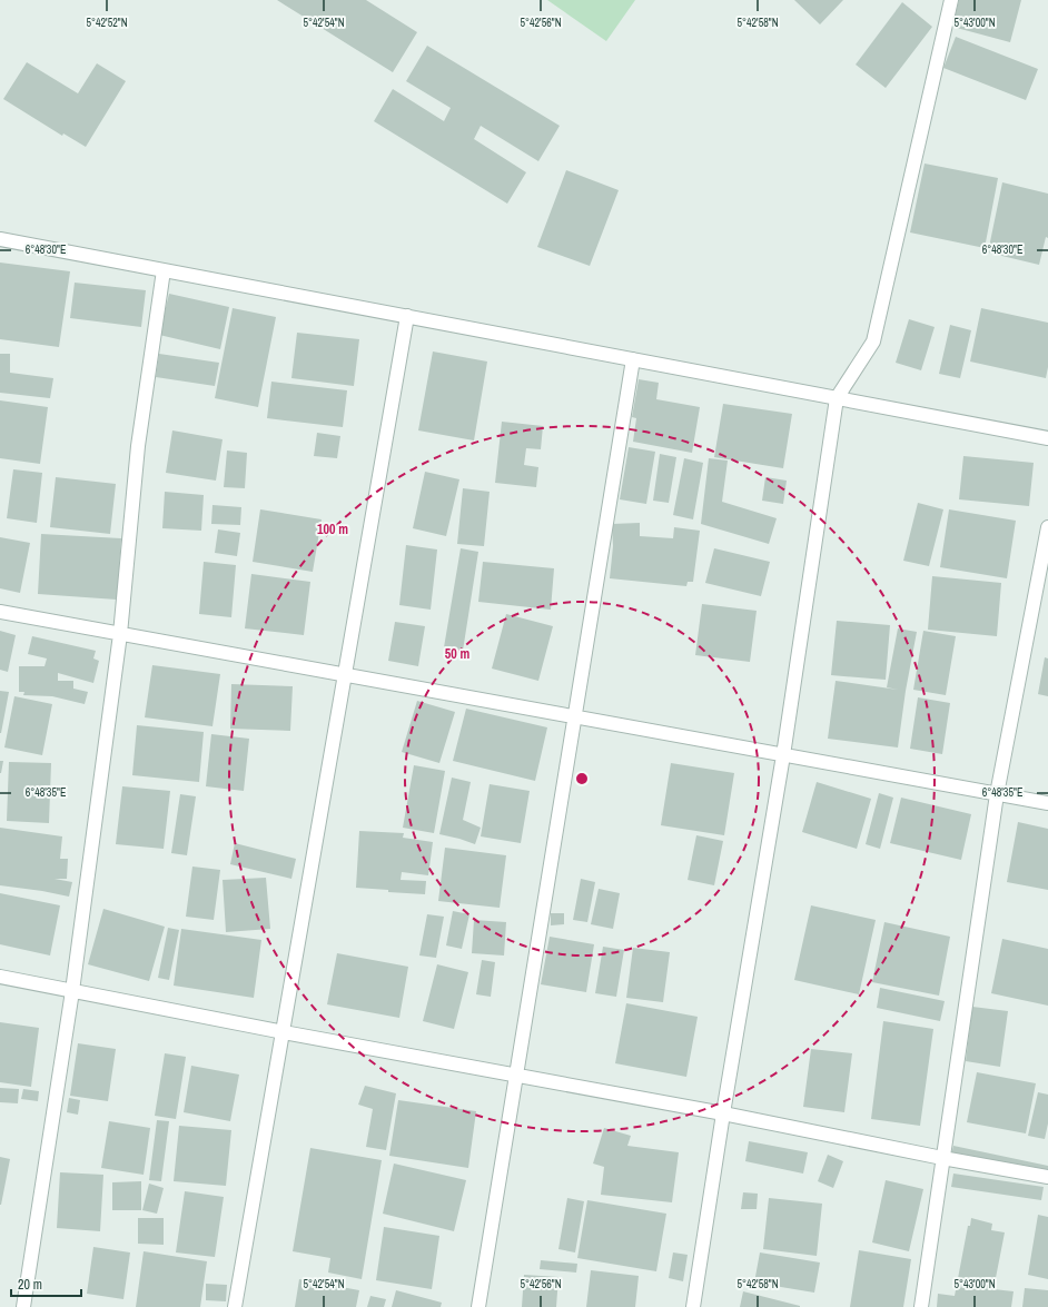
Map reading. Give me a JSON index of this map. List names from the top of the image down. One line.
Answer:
{"scale_bar":"20 m","coordinates":["5°42'52\"N","5°42'54\"N","5°42'56\"N","5°42'58\"N","5°43'00\"N","6°48'30\"E","6°48'35\"E"],"rings":["100 m","50 m"]}
